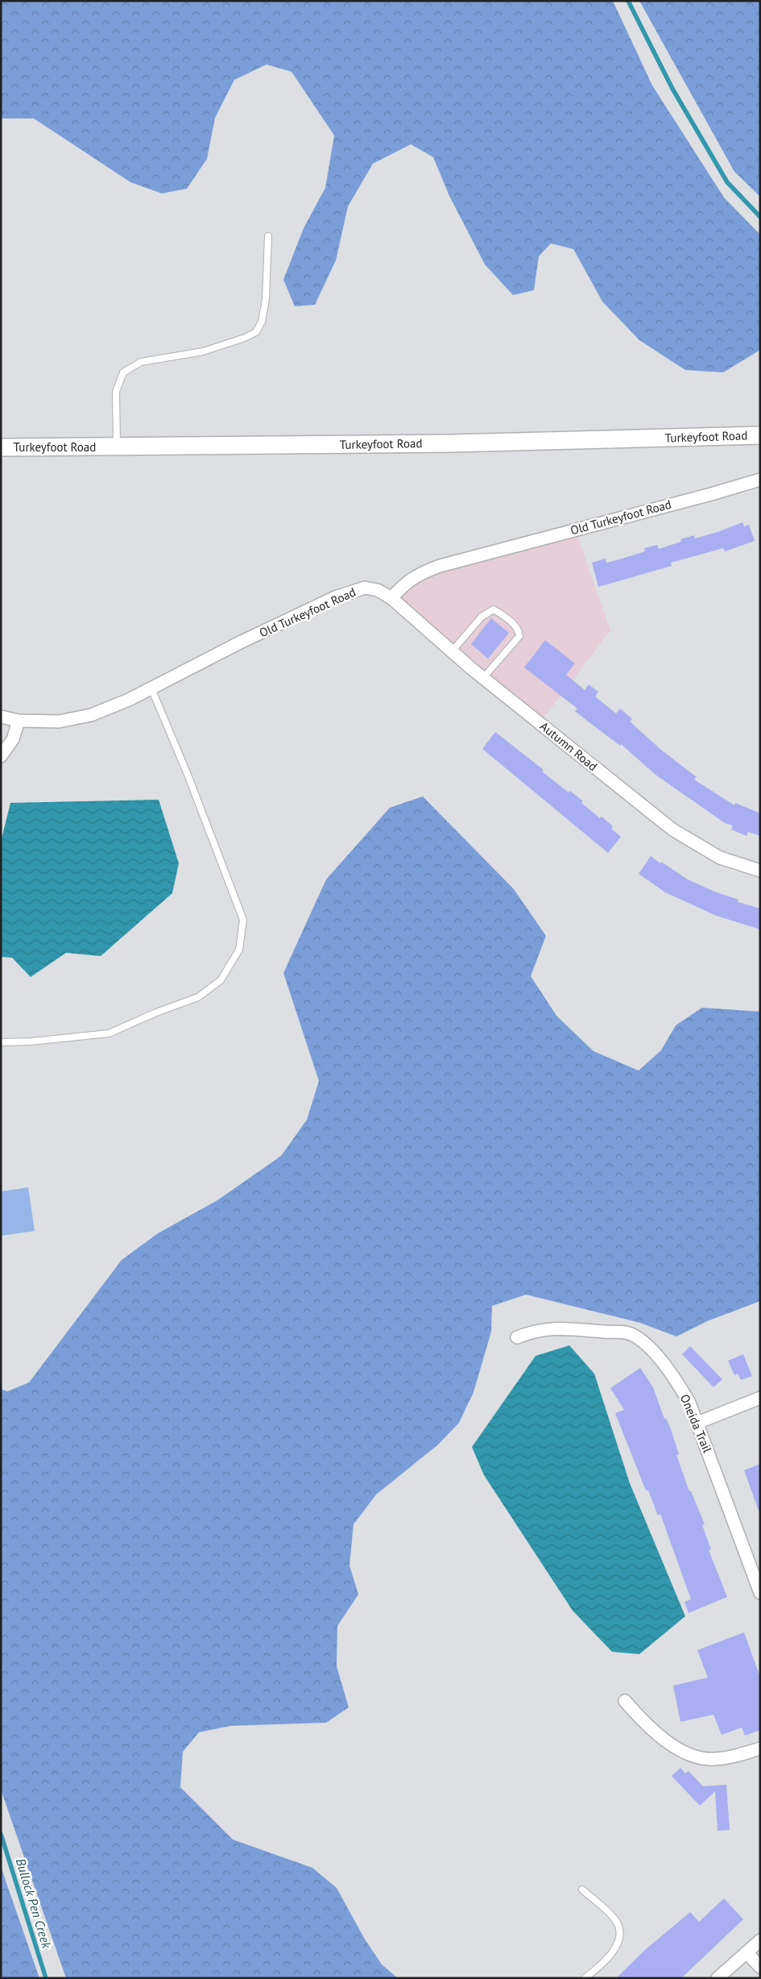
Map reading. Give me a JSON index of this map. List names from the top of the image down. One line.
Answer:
{"streets":{"main road":["Turkeyfoot Road"],"street":["Old Turkeyfoot Road","Autumn Road","Oneida Trail"]},"crossings":[["Old Turkeyfoot Road","Autumn Road"]],"water":["Bullock Pen Creek"]}
